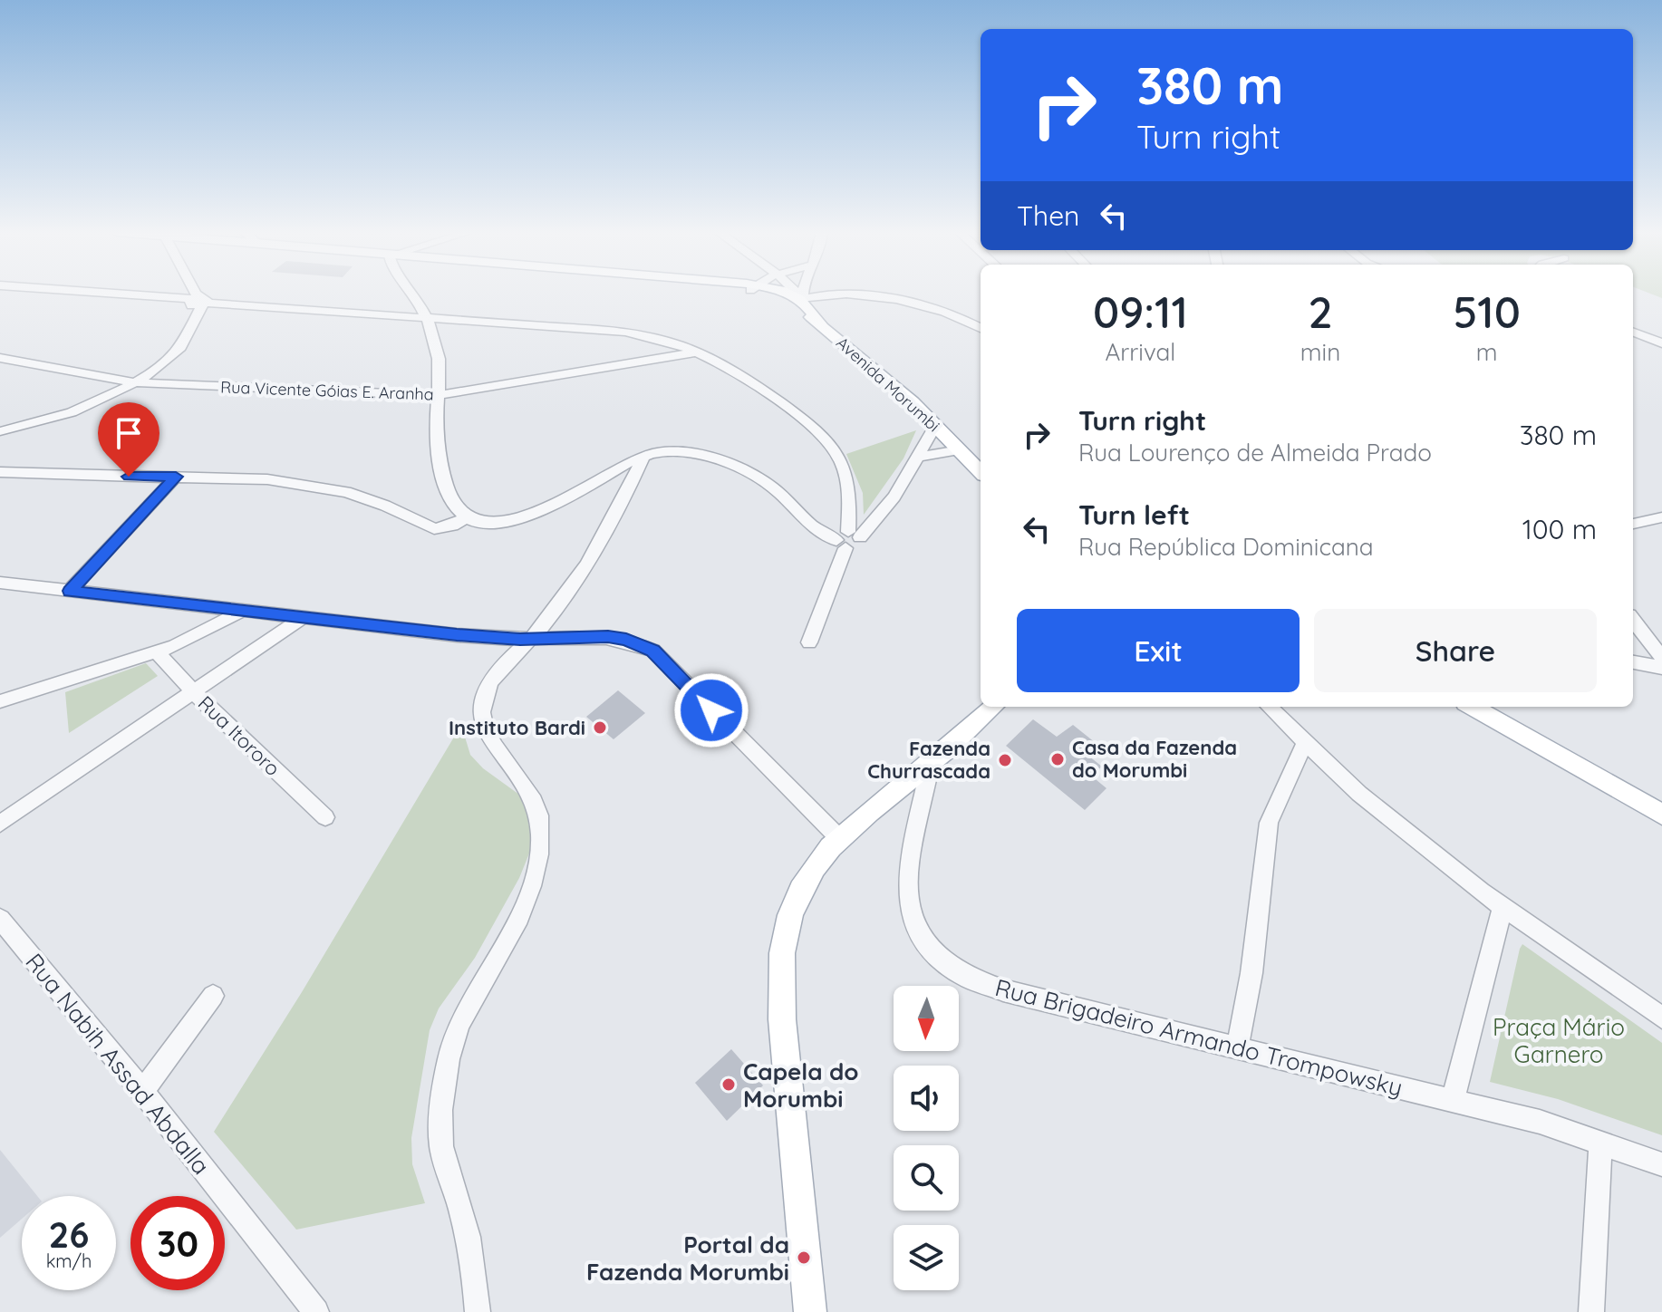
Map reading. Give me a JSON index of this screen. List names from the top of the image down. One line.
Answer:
{"streets":{"main road":["Avenida Morumbi"],"street":["Rua Vicente Góias E. Aranha","Rua Itororo","Rua Brigadeiro Armando Trompowsky","Rua Nabih Assad Abdalla"]},"parks":["Praça Mário Garnero"],"places":["Instituto Bardi","Casa da Fazenda do Morumbi","Fazenda Churrascada","Capela do Morumbi","Portal da Fazenda Morumbi"],"north":"bottom","page":{"turn":["380 m","Turn right"],"then":"Then","eta":["09:11","Arrival","2","min","510","m"],"list":[{"name":"Turn right","note":"Rua Lourenço de Almeida Prado","value":"380 m"},{"name":"Turn left","note":"Rua República Dominicana","value":"100 m"}],"buttons":["Exit","Share"],"speed":"26 km/h","limit":"30"}}
